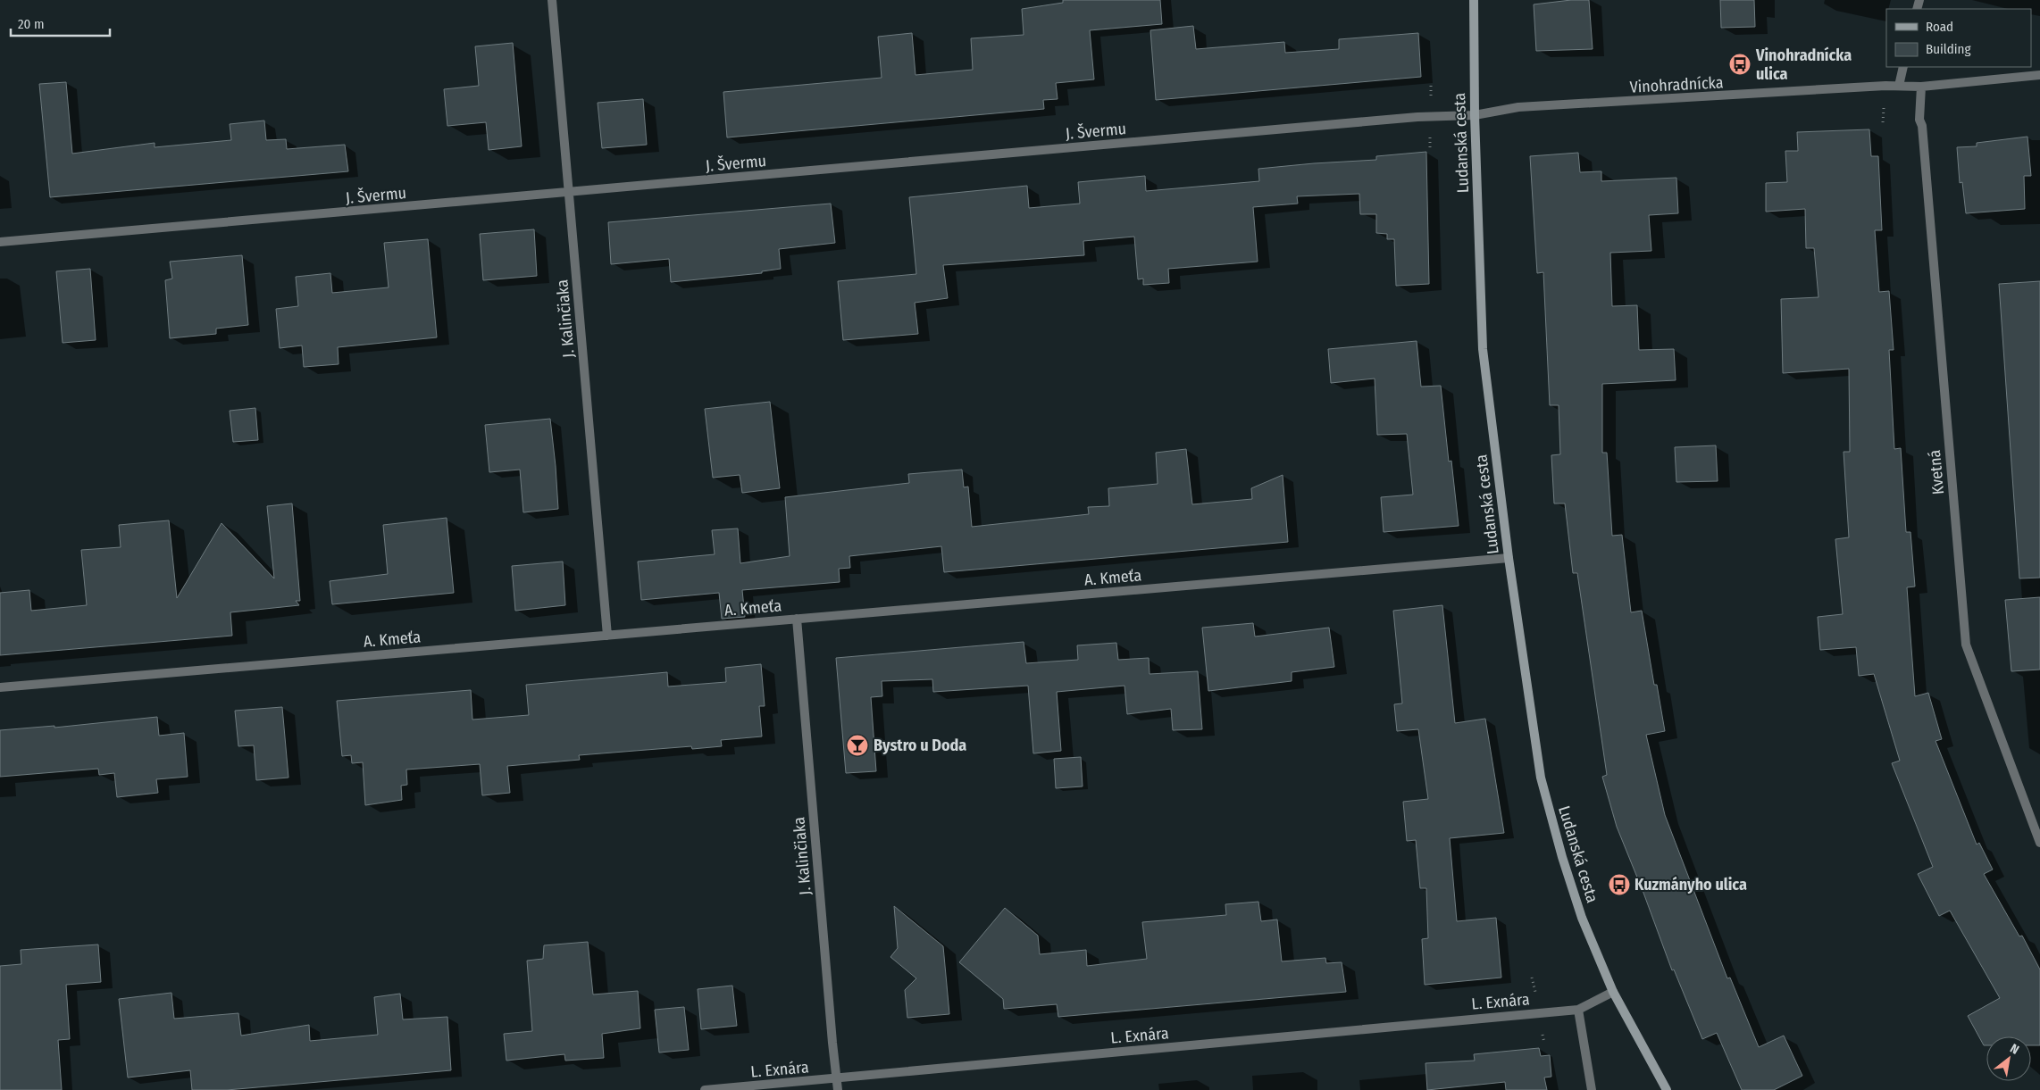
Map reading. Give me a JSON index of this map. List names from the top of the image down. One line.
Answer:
{"streets":{"street":["Vinohradnícka","J. Švermu","Ludanská cesta","J. Kalinčiaka","Kvetná","A. Kmeťa","L. Exnára"]},"crossings":[["Vinohradnícka","J. Švermu"],["Vinohradnícka","Ludanská cesta"],["Vinohradnícka","Kvetná"],["J. Švermu","Ludanská cesta"],["J. Švermu","J. Kalinčiaka"],["Ludanská cesta","A. Kmeťa"],["J. Kalinčiaka","A. Kmeťa"],["J. Kalinčiaka","L. Exnára"]],"places":{"bus stop":["Vinohradnícka ulica","Kuzmányho ulica"],"bar":["Bystro u Doda"]},"legend":["Road","Building"],"scale_bar":"20 m","north":"top right"}
